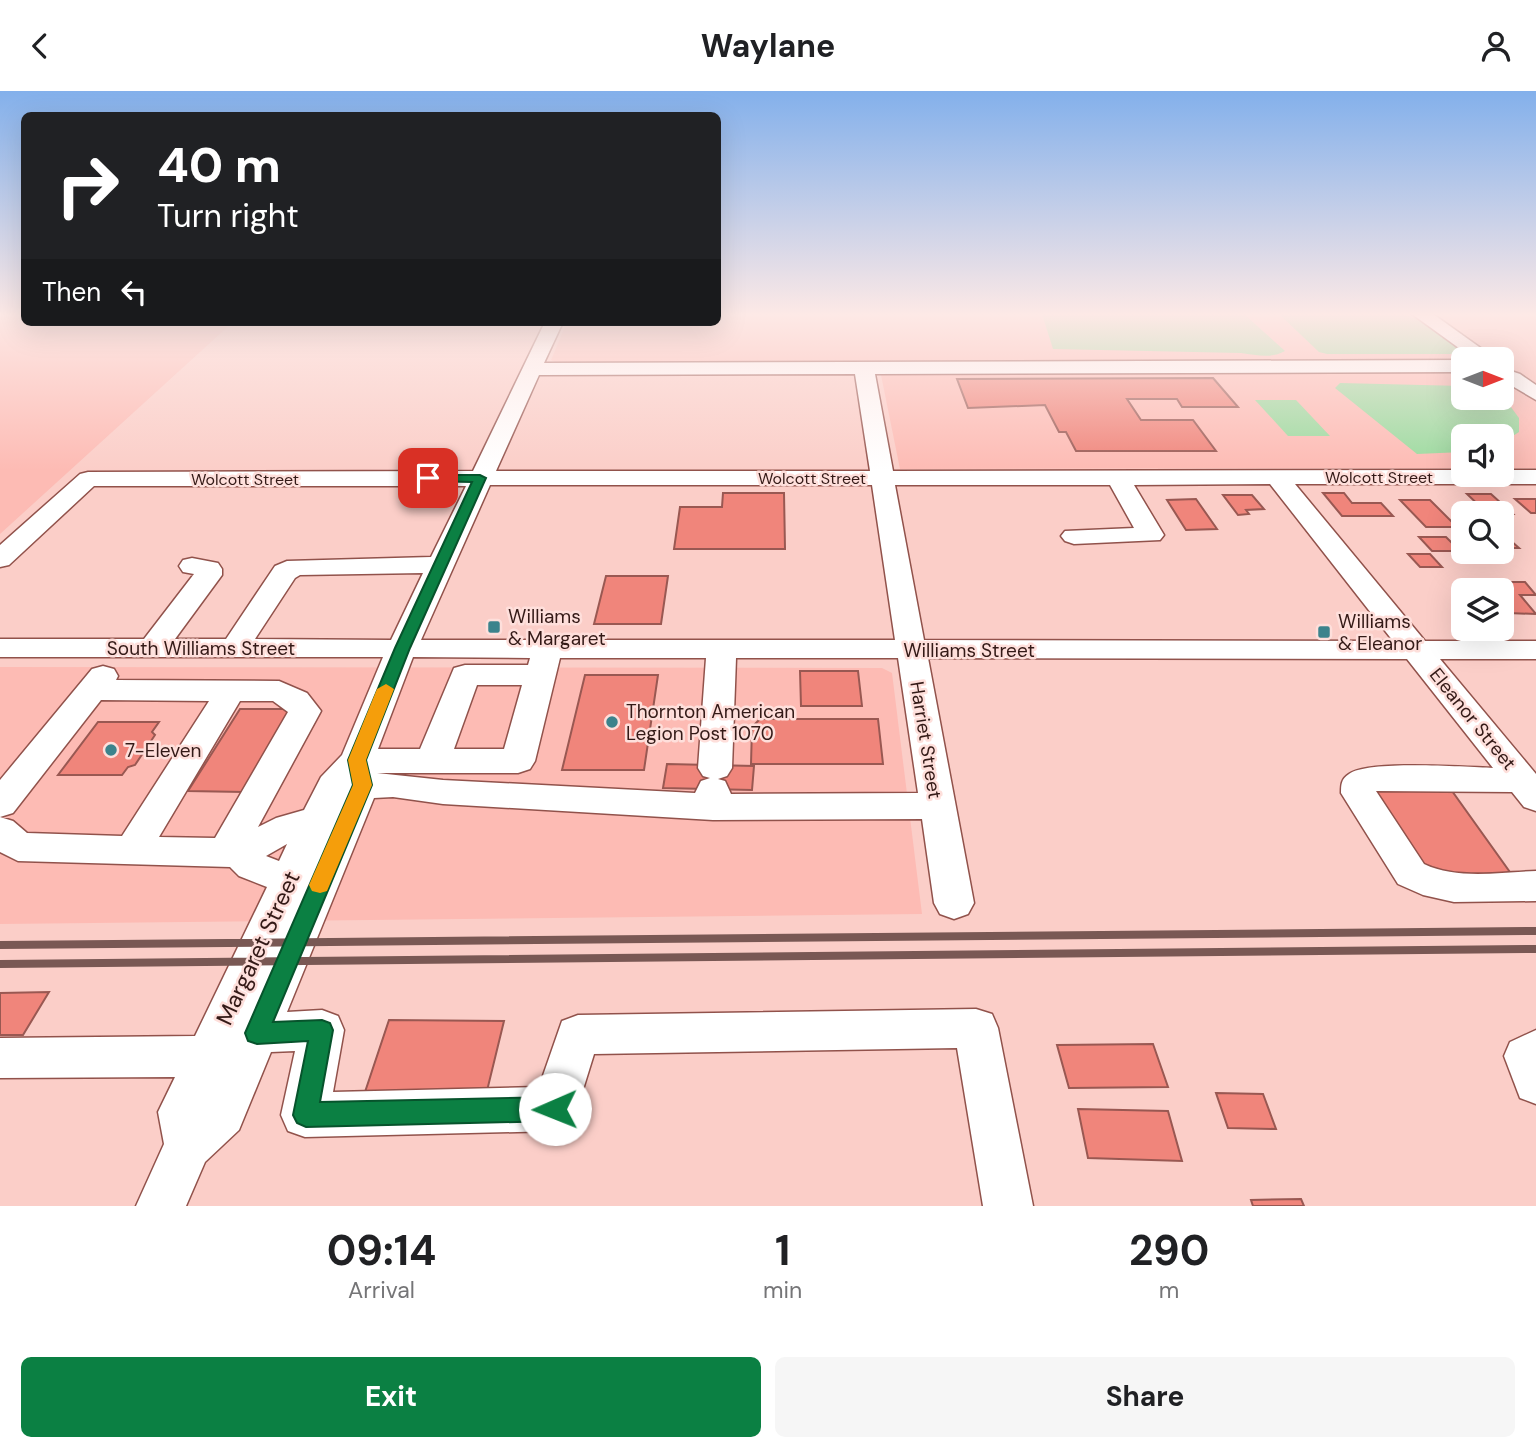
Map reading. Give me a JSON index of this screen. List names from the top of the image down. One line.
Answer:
{"streets":{"street":["Wolcott Street","South Williams Street","Williams Street","Eleanor Street","Harriet Street","Margaret Street"]},"crossings":[["Wolcott Street","Eleanor Street"],["Wolcott Street","Harriet Street"],["Wolcott Street","Margaret Street"],["South Williams Street","Williams Street"],["South Williams Street","Margaret Street"],["Williams Street","Eleanor Street"],["Williams Street","Harriet Street"],["Williams Street","Margaret Street"]],"places":{"transit":["Williams & Margaret","Williams & Eleanor"],"other":["Thornton American Legion Post 1070","7-Eleven"]},"north":"right","page":{"header":"Waylane","turn":["40 m","Turn right"],"then":"Then","eta":["09:14","Arrival","1","min","290","m"],"buttons":["Exit","Share"]}}
